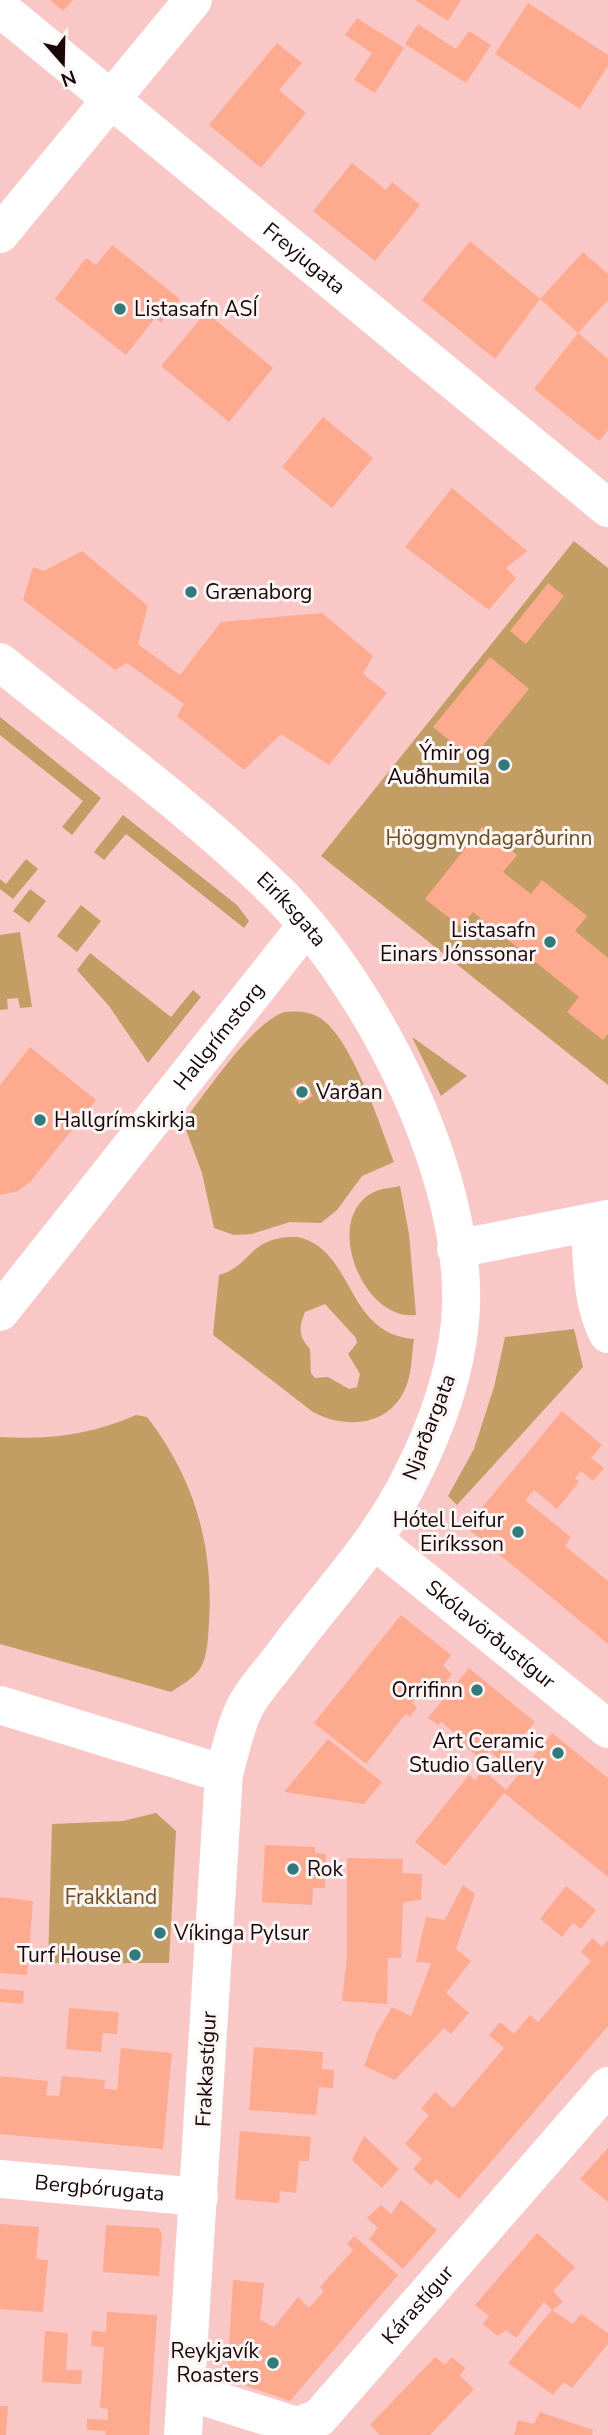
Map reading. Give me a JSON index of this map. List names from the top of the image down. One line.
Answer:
{"streets":{"street":["Freyjugata","Eiríksgata","Hallgrímstorg","Njarðargata","Skólavörðustígur","Frakkastígur","Bergþórugata","Kárastígur"]},"crossings":[["Eiríksgata","Hallgrímstorg"],["Eiríksgata","Njarðargata"],["Njarðargata","Skólavörðustígur"],["Njarðargata","Frakkastígur"],["Frakkastígur","Bergþórugata"],["Frakkastígur","Kárastígur"]],"parks":["Höggmyndagarðurinn","Frakkland"],"places":["Listasafn ASÍ","Grænaborg","Ýmir og Auðhumila","Listasafn Einars Jónssonar","Varðan","Hallgrímskirkja","Hótel Leifur Eiríksson","Orrifinn","Art Ceramic Studio Gallery","Rok","Víkinga Pylsur","Turf House","Reykjavík Roasters"],"north":"bottom"}
